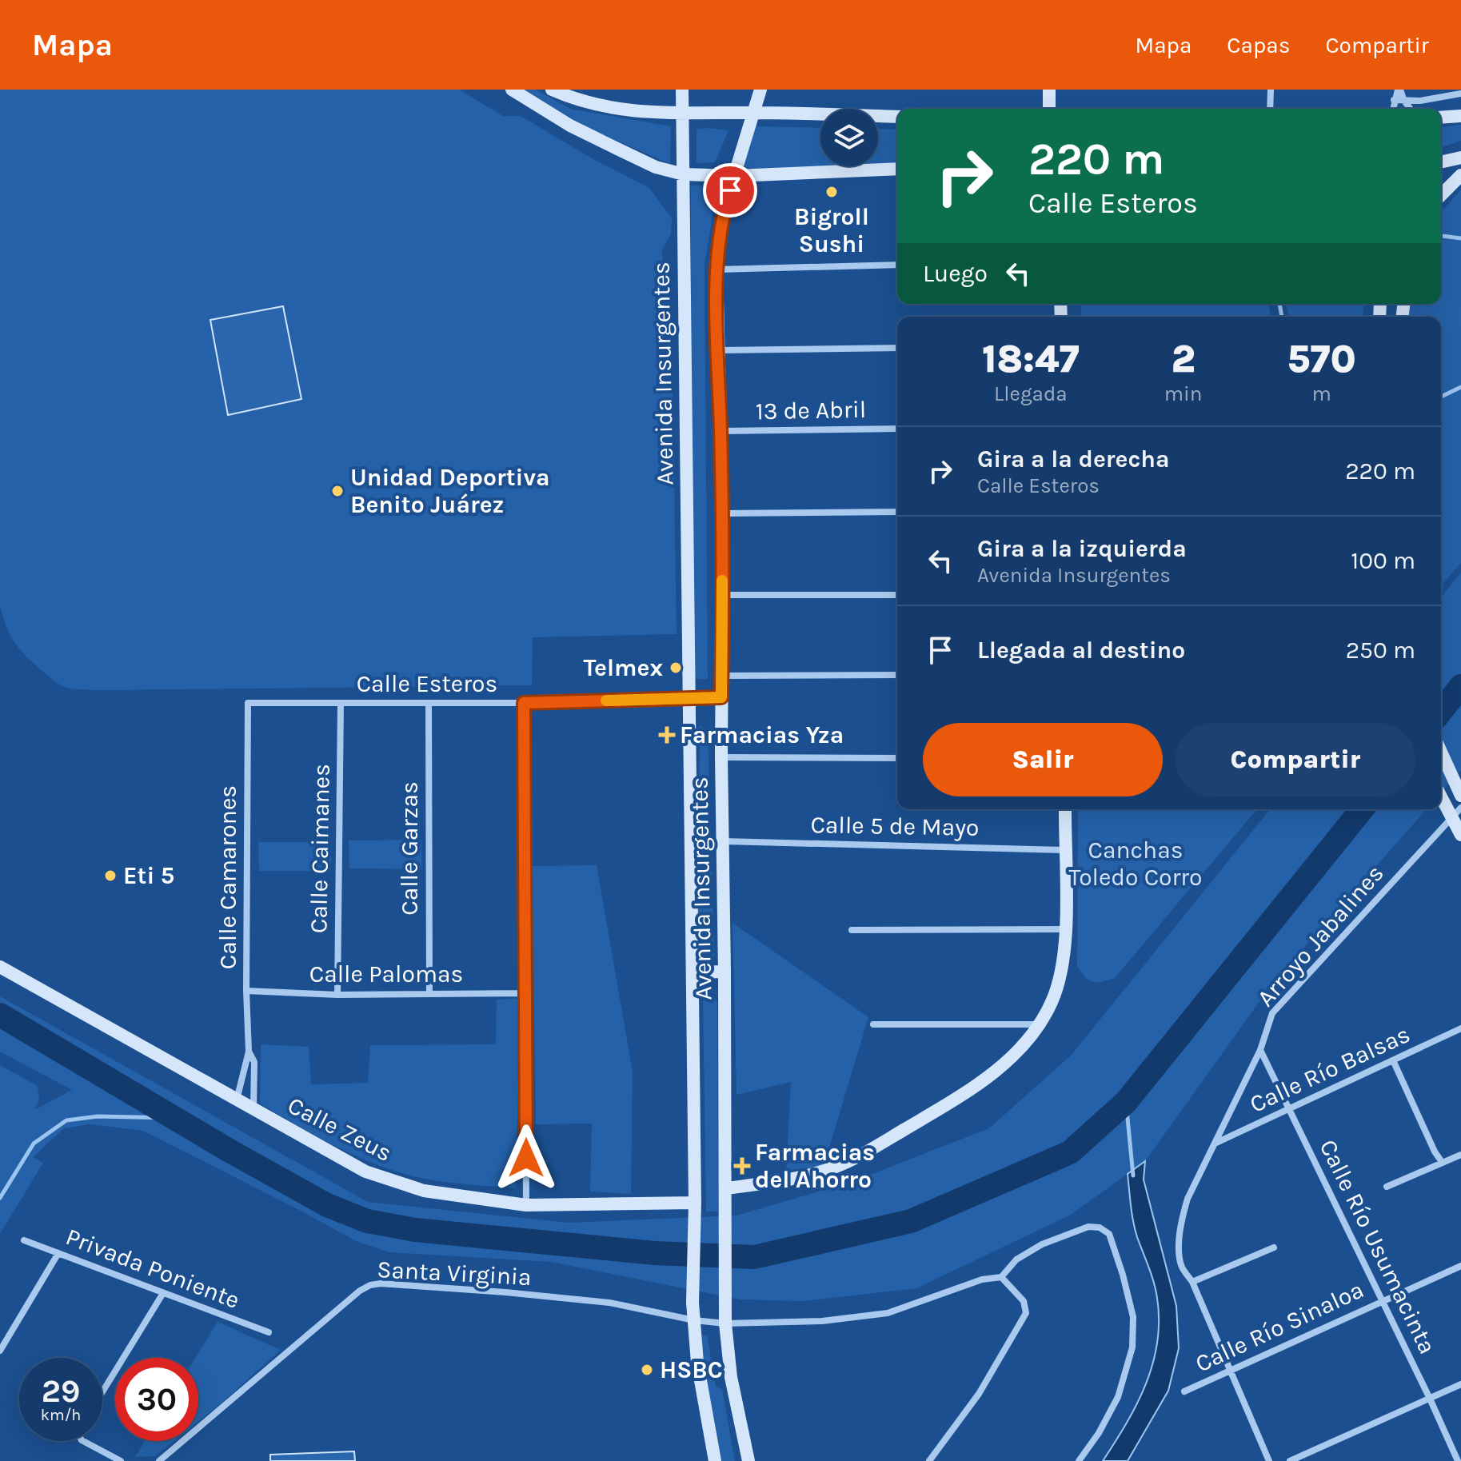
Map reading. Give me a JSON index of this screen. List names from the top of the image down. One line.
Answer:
{"streets":{"main road":["Avenida Insurgentes","Calle Zeus"],"street":["13 de Abril","Calle Esteros","Calle 5 de Mayo","Calle Caimanes","Calle Garzas","Calle Camarones","Arroyo Jabalines","Calle Palomas","Calle Río Balsas","Calle Río Usumacinta","Privada Poniente","Santa Virginia","Calle Río Sinaloa"]},"crossings":[["Avenida Insurgentes","13 de Abril"],["Avenida Insurgentes","Calle Esteros"],["Avenida Insurgentes","Calle 5 de Mayo"],["Avenida Insurgentes","Calle Zeus"],["Avenida Insurgentes","Santa Virginia"],["Calle Esteros","Calle Caimanes"],["Calle Esteros","Calle Garzas"],["Calle Esteros","Calle Camarones"],["Calle Caimanes","Calle Palomas"],["Calle Garzas","Calle Palomas"],["Calle Camarones","Calle Palomas"],["Calle Camarones","Calle Zeus"],["Arroyo Jabalines","Calle Río Balsas"],["Arroyo Jabalines","Calle Río Usumacinta"],["Arroyo Jabalines","Calle Río Sinaloa"],["Calle Río Balsas","Calle Río Usumacinta"],["Calle Río Usumacinta","Calle Río Sinaloa"]],"parks":["Canchas Toledo Corro"],"places":{"other":["Bigroll Sushi","Unidad Deportiva Benito Juárez","Telmex","Eti 5","HSBC"],"health":["Farmacias Yza","Farmacias del Ahorro"]},"page":{"header":"Mapa","nav":["Mapa","Capas","Compartir"],"turn":["220 m","Calle Esteros"],"then":"Luego","eta":["18:47","Llegada","2","min","570","m"],"list":[{"name":"Gira a la derecha","note":"Calle Esteros","value":"220 m"},{"name":"Gira a la izquierda","note":"Avenida Insurgentes","value":"100 m"},{"name":"Llegada al destino","value":"250 m"}],"buttons":["Salir","Compartir"],"speed":"29 km/h","limit":"30"}}
